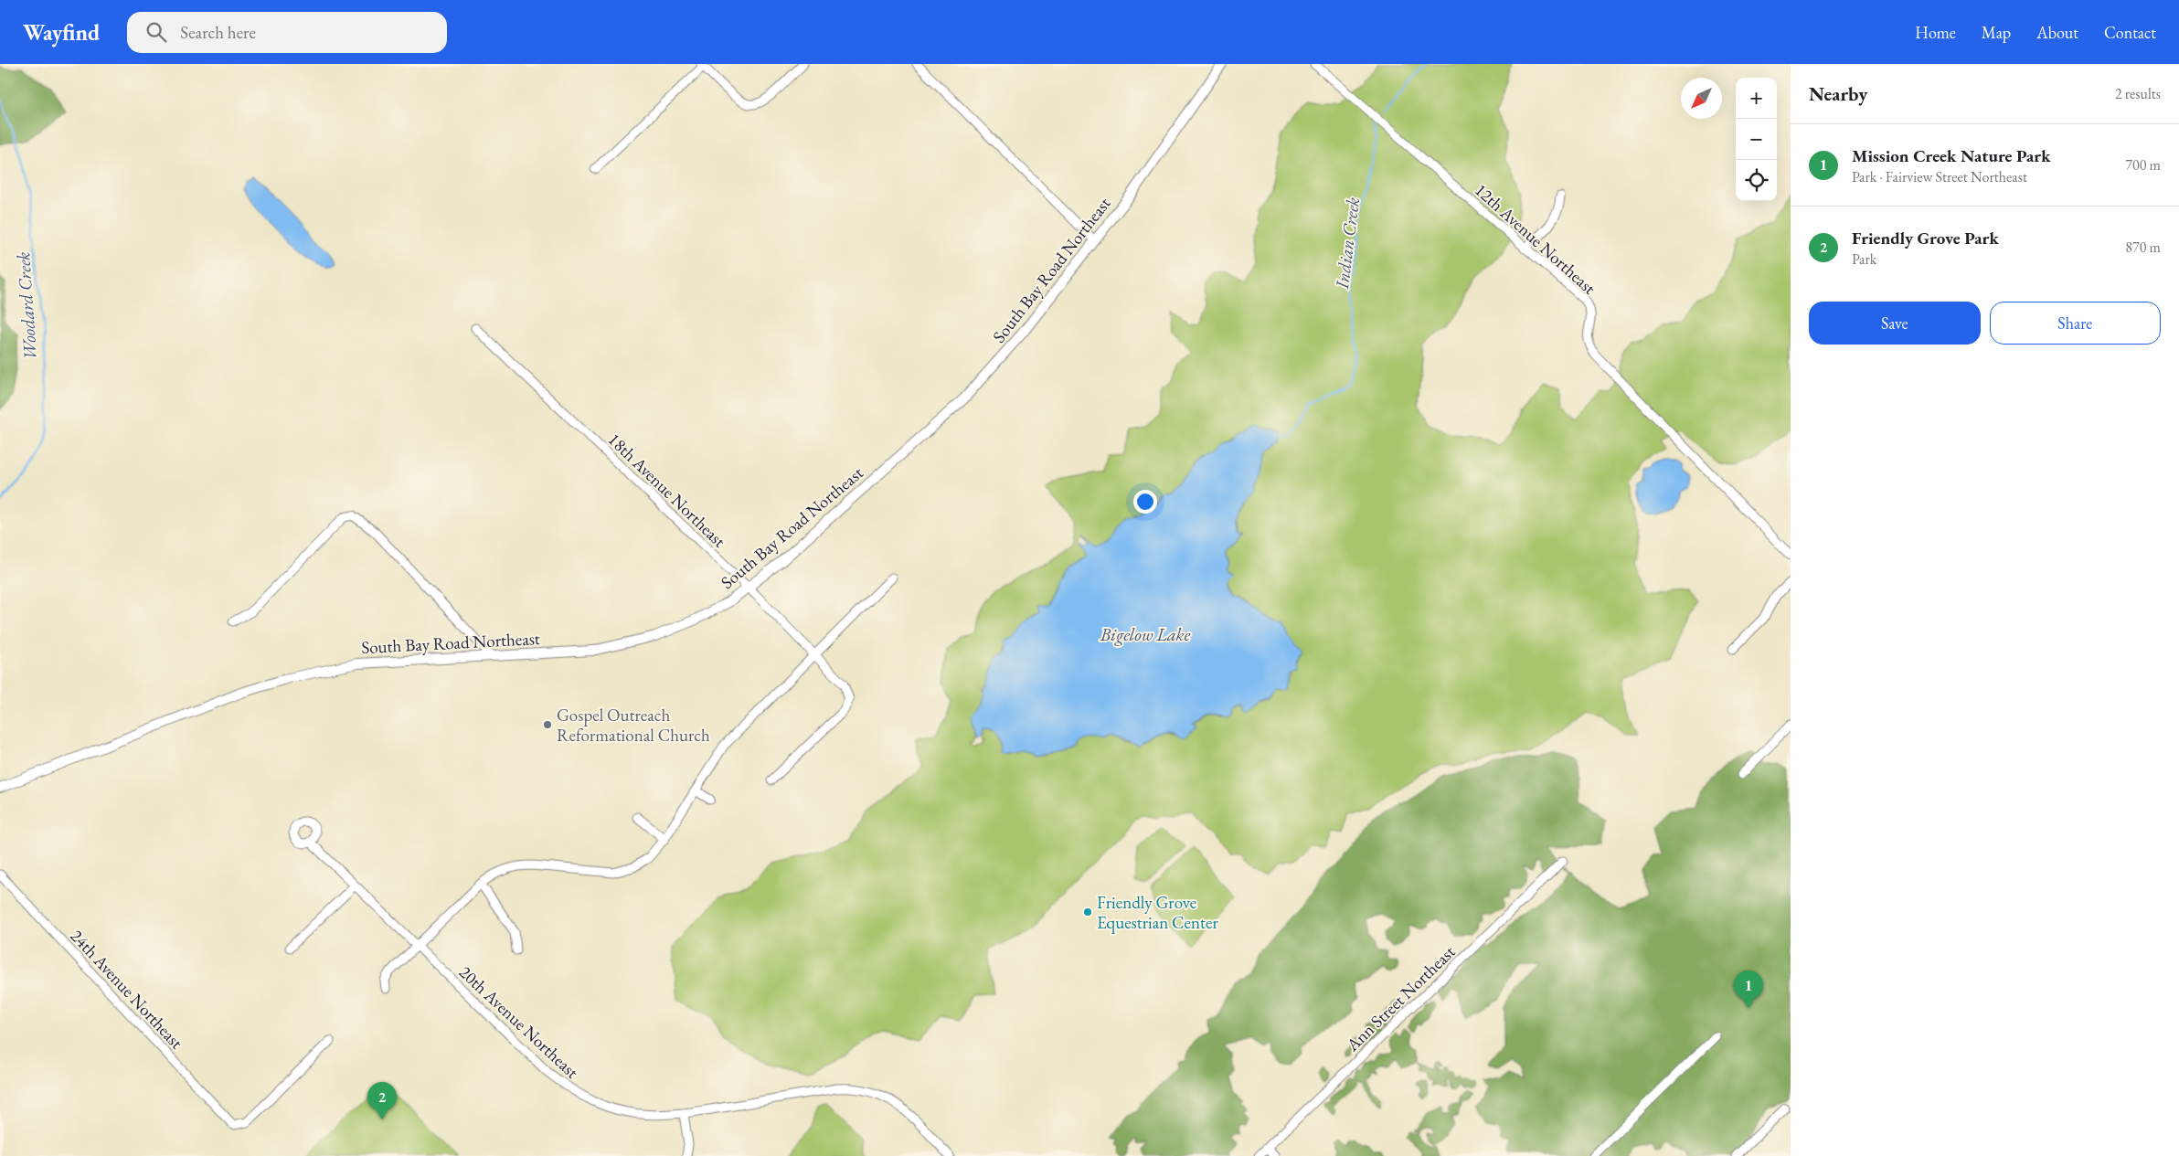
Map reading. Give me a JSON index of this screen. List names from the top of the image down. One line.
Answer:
{"streets":{"street":["12th Avenue Northeast","South Bay Road Northeast","18th Avenue Northeast","24th Avenue Northeast","Ann Street Northeast","20th Avenue Northeast"]},"crossings":[["South Bay Road Northeast","18th Avenue Northeast"]],"water":["Indian Creek","Woodard Creek","Bigelow Lake"],"places":["Gospel Outreach Reformational Church","Friendly Grove Equestrian Center"],"north":"bottom left","page":{"header":"Wayfind","search":"Search here","nav":["Home","Map","About","Contact"],"heading":["Nearby","2 results"],"map_buttons":["+","−"],"list":[{"mark":"1","name":"Mission Creek Nature Park","note":"Park · Fairview Street Northeast","value":"700 m"},{"mark":"2","name":"Friendly Grove Park","note":"Park","value":"870 m"}],"buttons":["Save","Share"],"pins":["1","2"]}}
